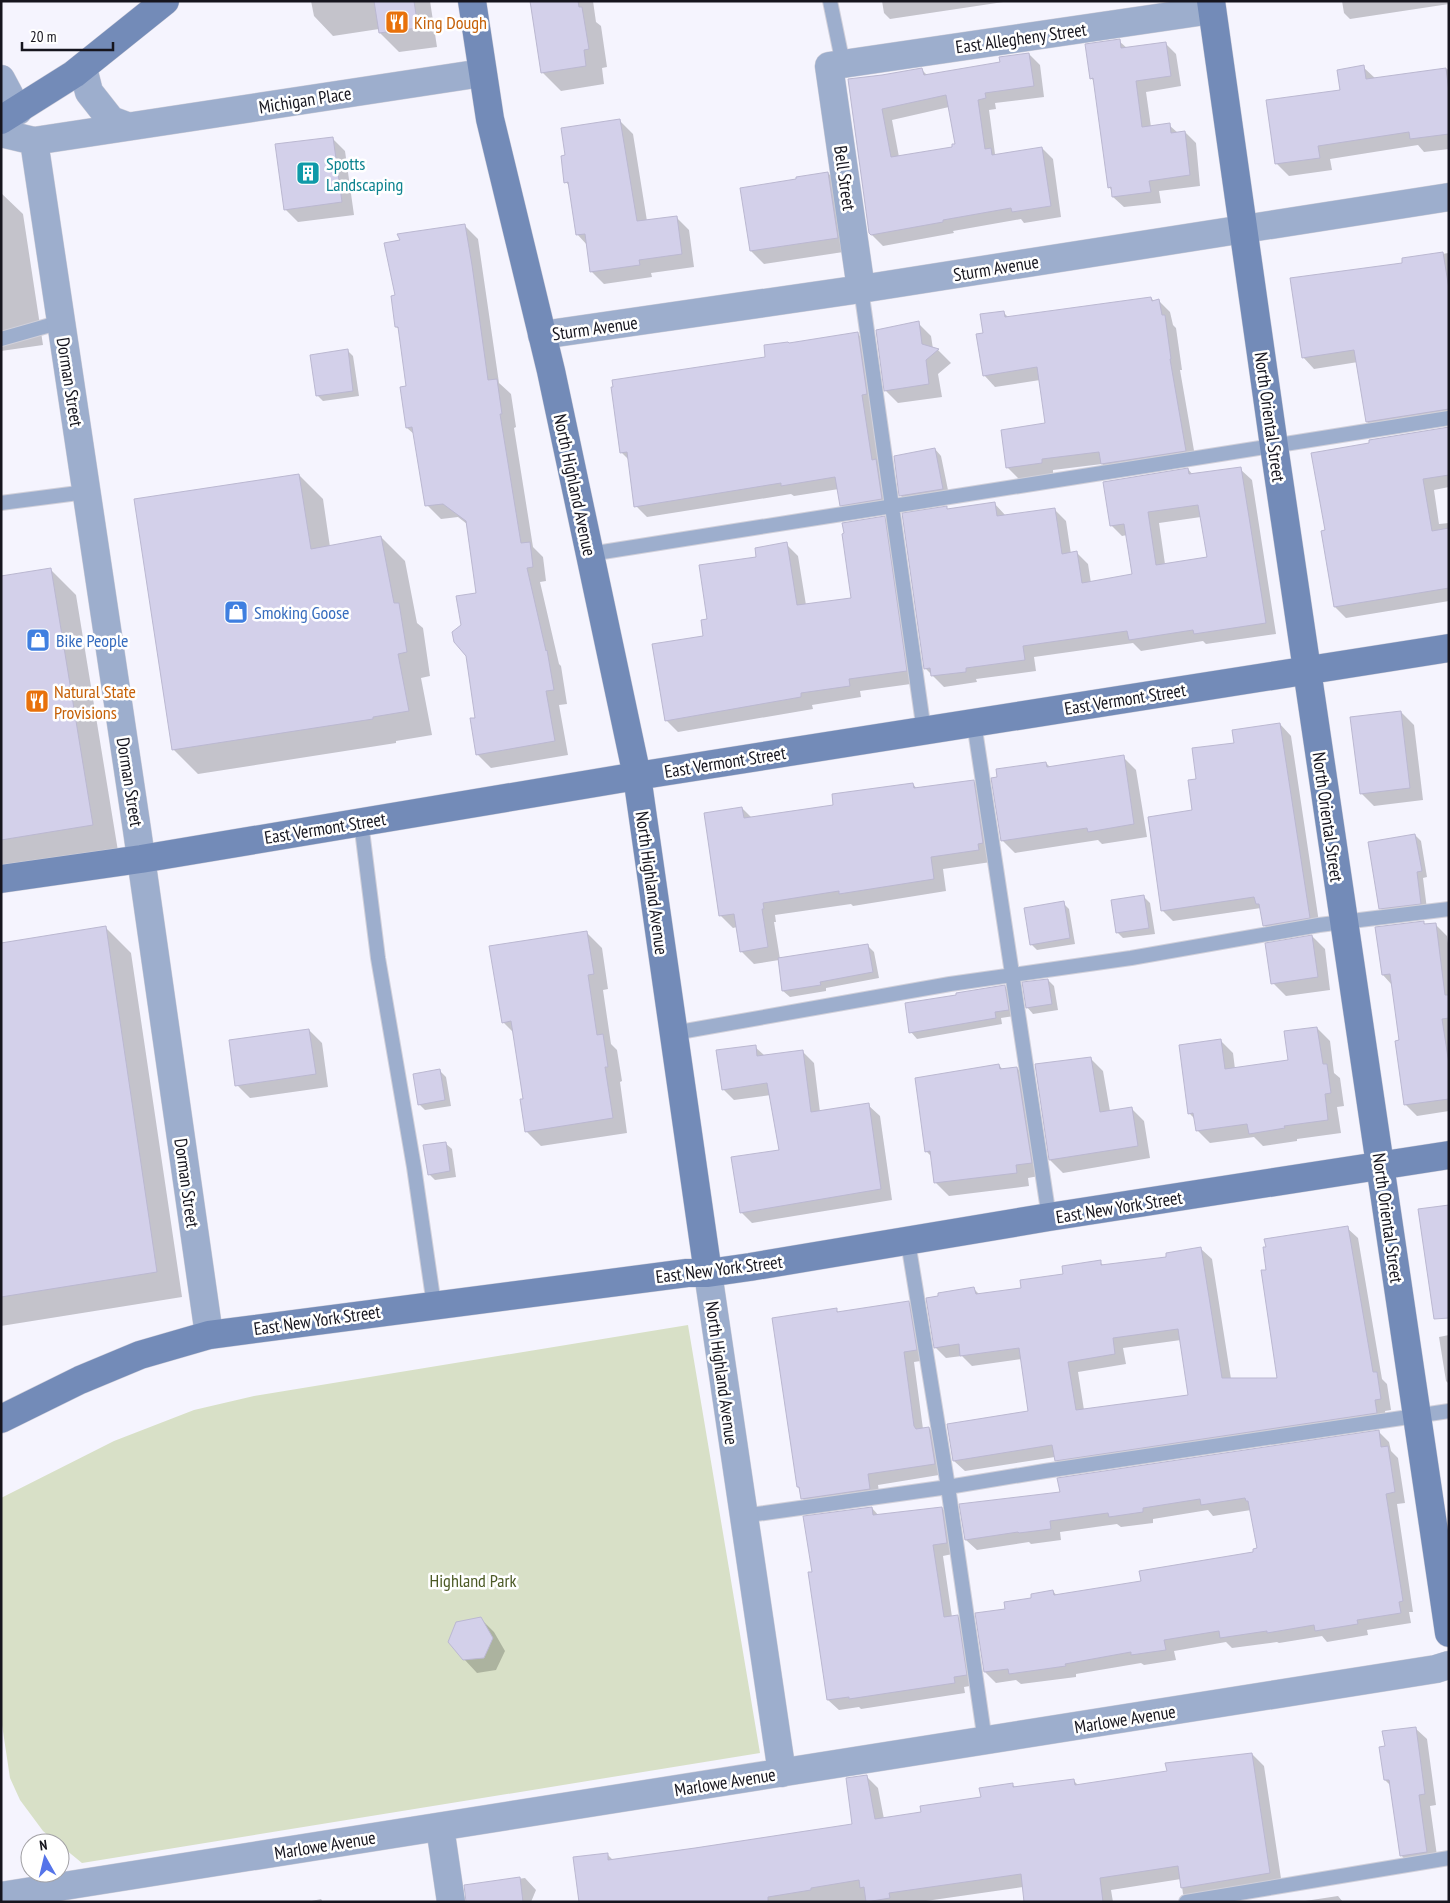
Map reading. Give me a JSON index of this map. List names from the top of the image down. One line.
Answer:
{"streets":{"street":["East Allegheny Street","Michigan Place","Bell Street","Sturm Avenue","Dorman Street","North Oriental Street","North Highland Avenue","East Vermont Street","East New York Street","Marlowe Avenue"]},"crossings":[["East Allegheny Street","Bell Street"],["East Allegheny Street","North Oriental Street"],["Michigan Place","Dorman Street"],["Michigan Place","North Highland Avenue"],["Bell Street","Sturm Avenue"],["Sturm Avenue","North Oriental Street"],["Sturm Avenue","North Highland Avenue"],["Dorman Street","East Vermont Street"],["Dorman Street","East New York Street"],["North Oriental Street","East Vermont Street"],["North Oriental Street","East New York Street"],["North Highland Avenue","East Vermont Street"],["North Highland Avenue","East New York Street"],["North Highland Avenue","Marlowe Avenue"]],"parks":["Highland Park"],"places":{"restaurant":["King Dough","Natural State Provisions"],"building":["Spotts Landscaping"],"shop":["Smoking Goose","Bike People"]},"scale_bar":"20 m","north":"top"}
